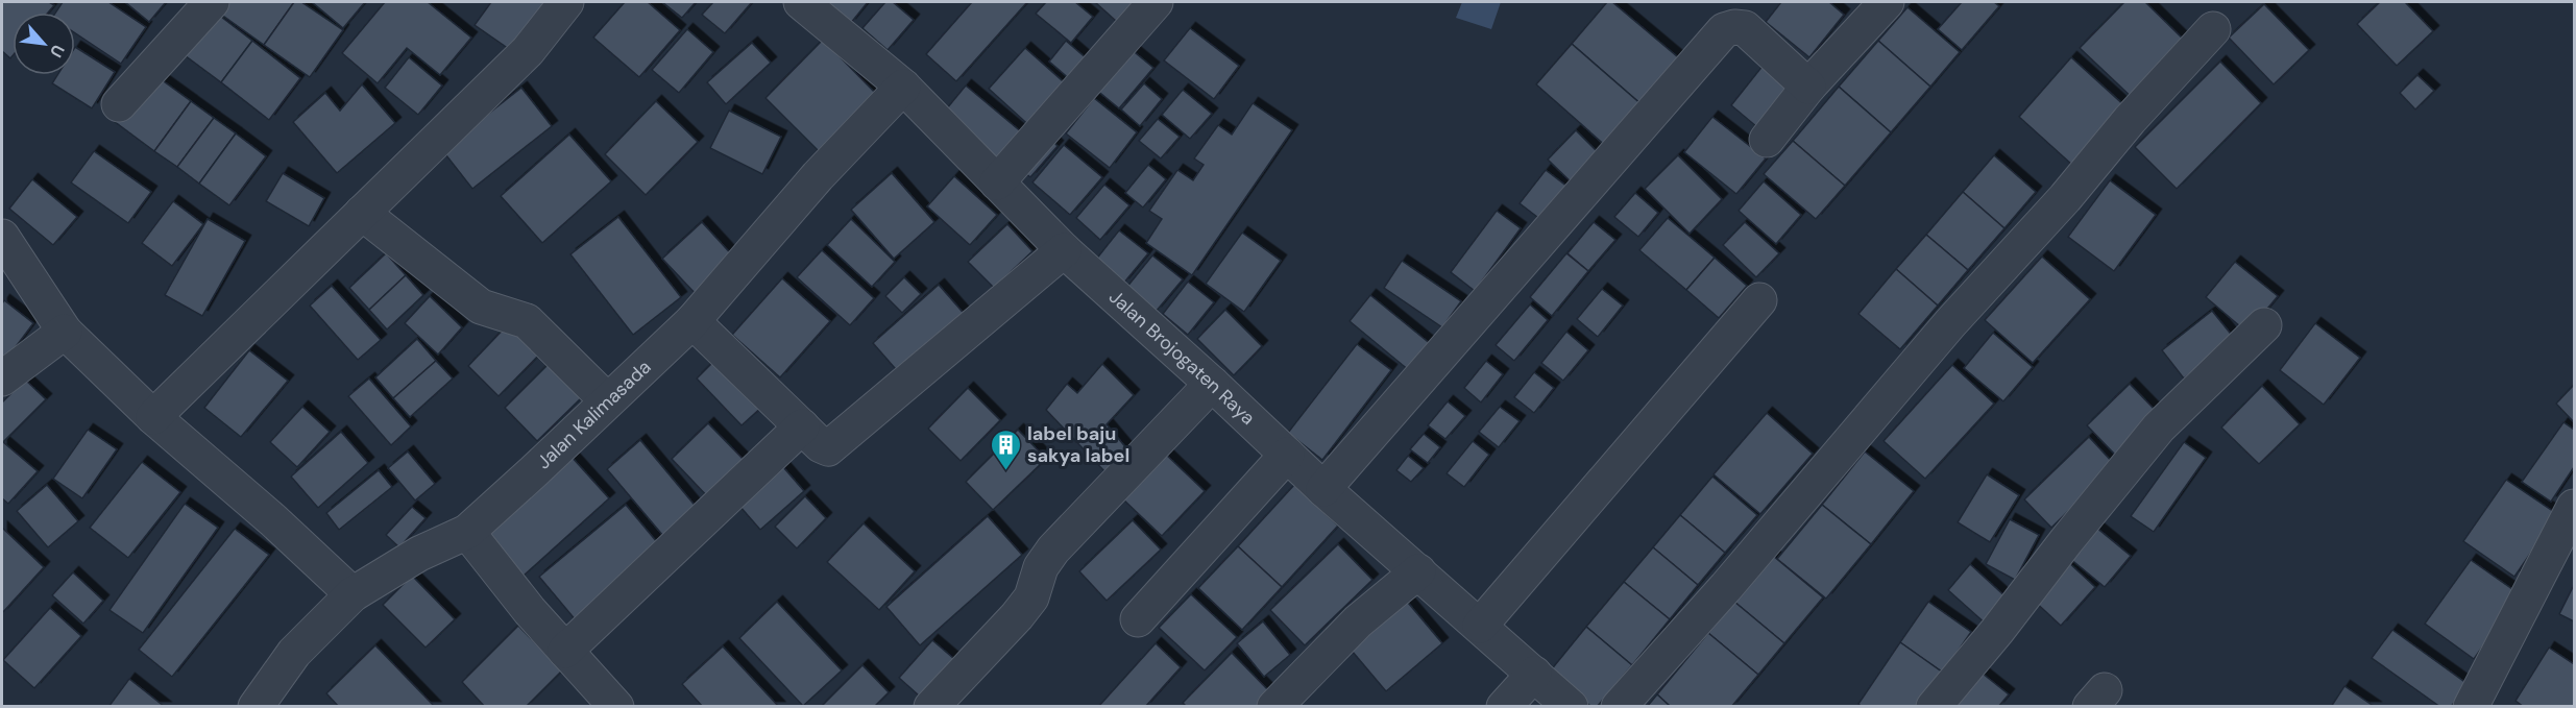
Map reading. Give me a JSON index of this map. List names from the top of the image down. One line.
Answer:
{"streets":{"street":["Jalan Brojogaten Raya","Jalan Kalimasada"]},"crossings":[["Jalan Brojogaten Raya","Jalan Kalimasada"]],"places":{"building":["label baju sakya label"]},"north":"bottom right"}
